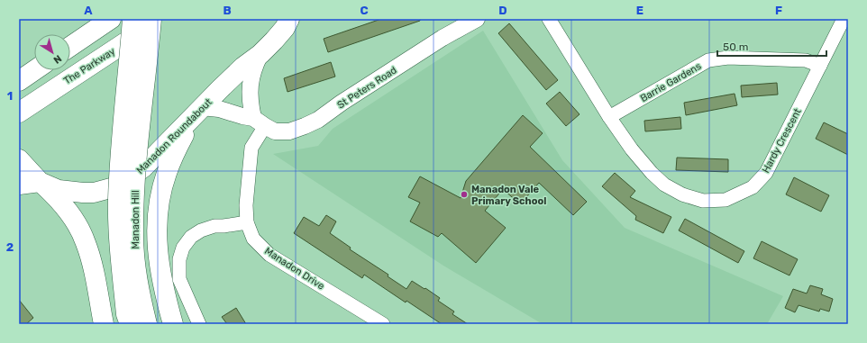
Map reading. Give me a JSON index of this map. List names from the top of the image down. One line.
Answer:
{"streets":{"main road":["The Parkway","Manadon Roundabout","Manadon Hill"],"street":["Barrie Gardens","St Peters Road","Hardy Crescent","Manadon Drive"]},"crossings":[["The Parkway","Manadon Hill"],["Barrie Gardens","Hardy Crescent"],["St Peters Road","Manadon Roundabout"],["St Peters Road","Manadon Drive"]],"places":["Manadon Vale Primary School"],"scale_bar":"50 m","north":"bottom right","grid":{"columns":["A","B","C","D","E","F"],"rows":["1","2"]}}
